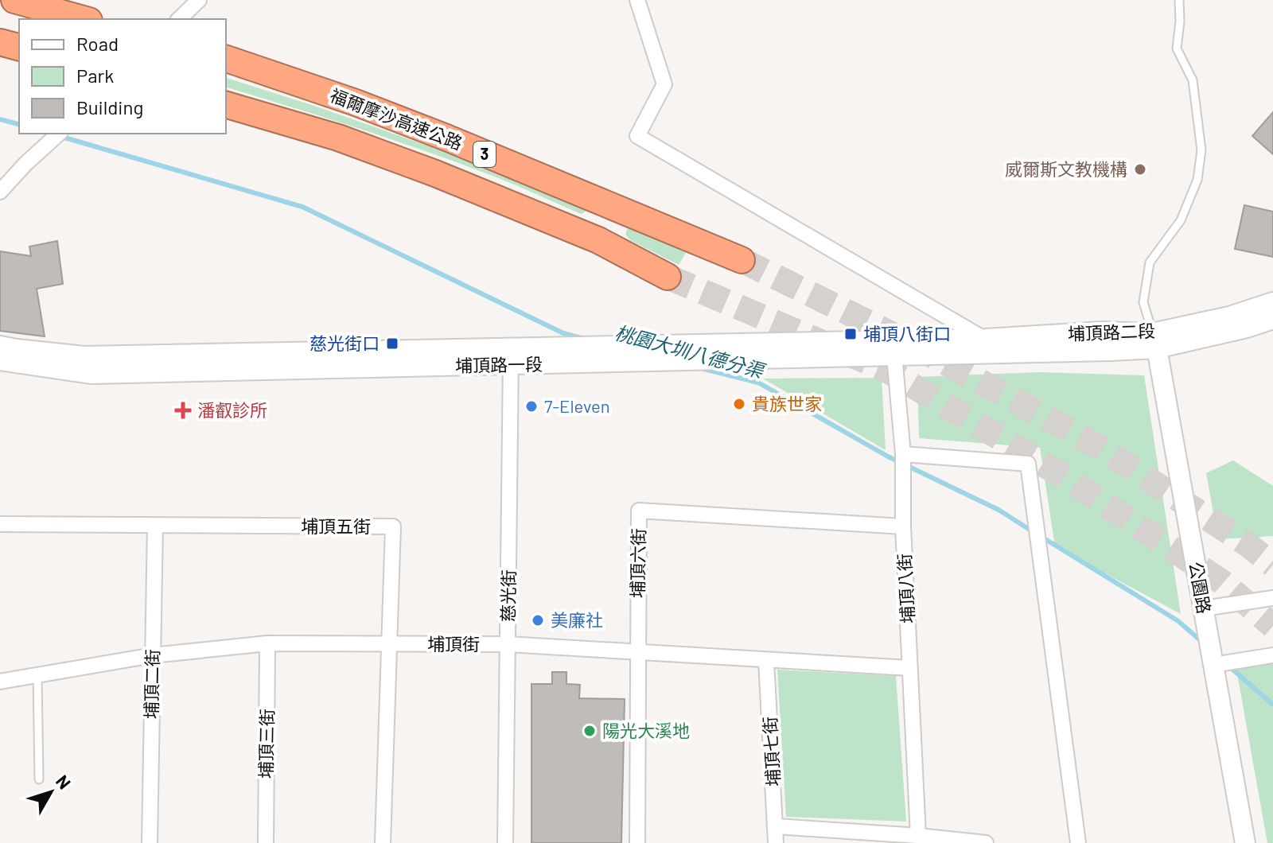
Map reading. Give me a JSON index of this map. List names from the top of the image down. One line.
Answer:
{"streets":{"highway":["福爾摩沙高速公路","3"],"street":["埔頂路二段","埔頂路一段","埔頂五街","埔頂六街","公園路","埔頂八街","慈光街","埔頂街","埔頂二街","埔頂三街","埔頂七街"]},"crossings":[["埔頂路二段","埔頂路一段"],["埔頂路二段","公園路"],["埔頂路一段","埔頂八街"],["埔頂路一段","慈光街"],["埔頂五街","埔頂街"],["埔頂五街","埔頂二街"],["埔頂六街","埔頂八街"],["埔頂六街","埔頂街"],["埔頂八街","埔頂街"],["慈光街","埔頂街"],["埔頂街","埔頂二街"],["埔頂街","埔頂三街"],["埔頂街","埔頂七街"]],"water":["桃園大圳八德分渠"],"places":{"other":["威爾斯文教機構","貴族世家","7-Eleven","美廉社","陽光大溪地"],"transit":["埔頂八街口","慈光街口"],"health":["潘叡診所"]},"legend":["Road","Park","Building"],"north":"top right"}
